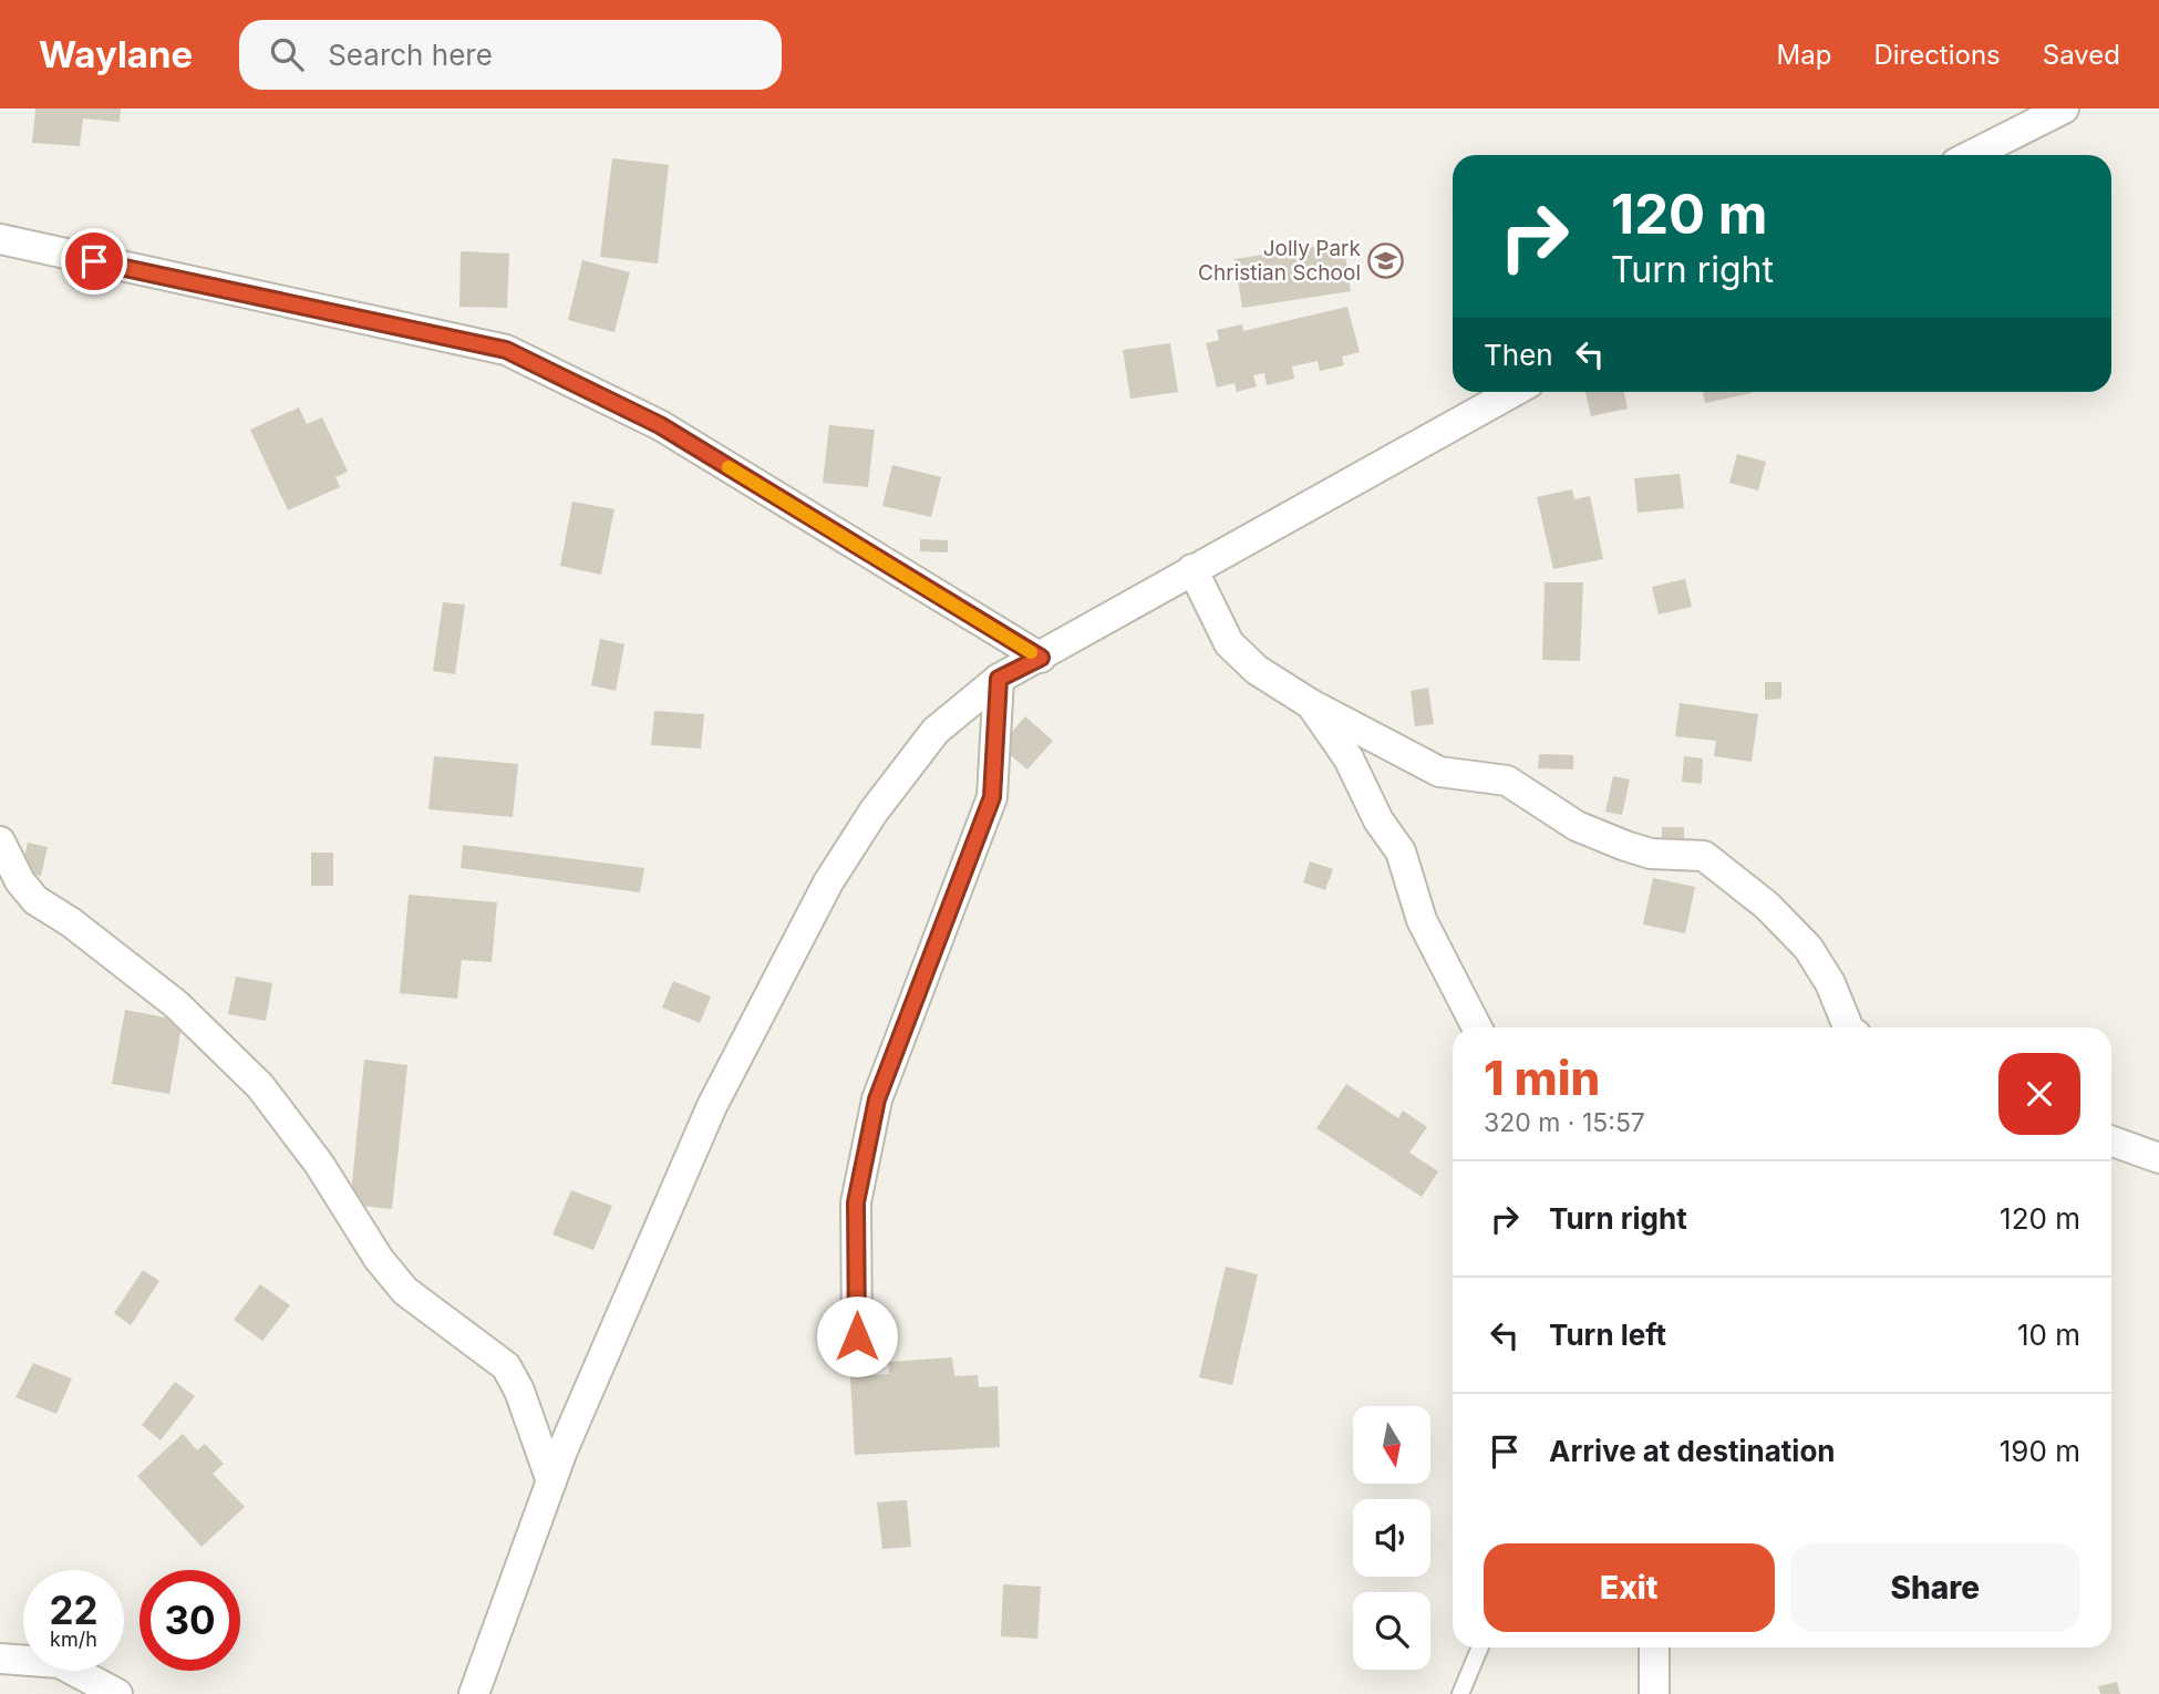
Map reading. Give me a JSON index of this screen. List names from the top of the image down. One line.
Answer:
{"places":{"school or university":["Jolly Park Christian School"]},"north":"bottom","page":{"header":"Waylane","search":"Search here","nav":["Map","Directions","Saved"],"turn":["120 m","Turn right"],"then":"Then","heading":["1 min","320 m · 15:57"],"list":[{"name":"Turn right","value":"120 m"},{"name":"Turn left","value":"10 m"},{"name":"Arrive at destination","value":"190 m"}],"buttons":["Exit","Share"],"speed":"22 km/h","limit":"30"}}
